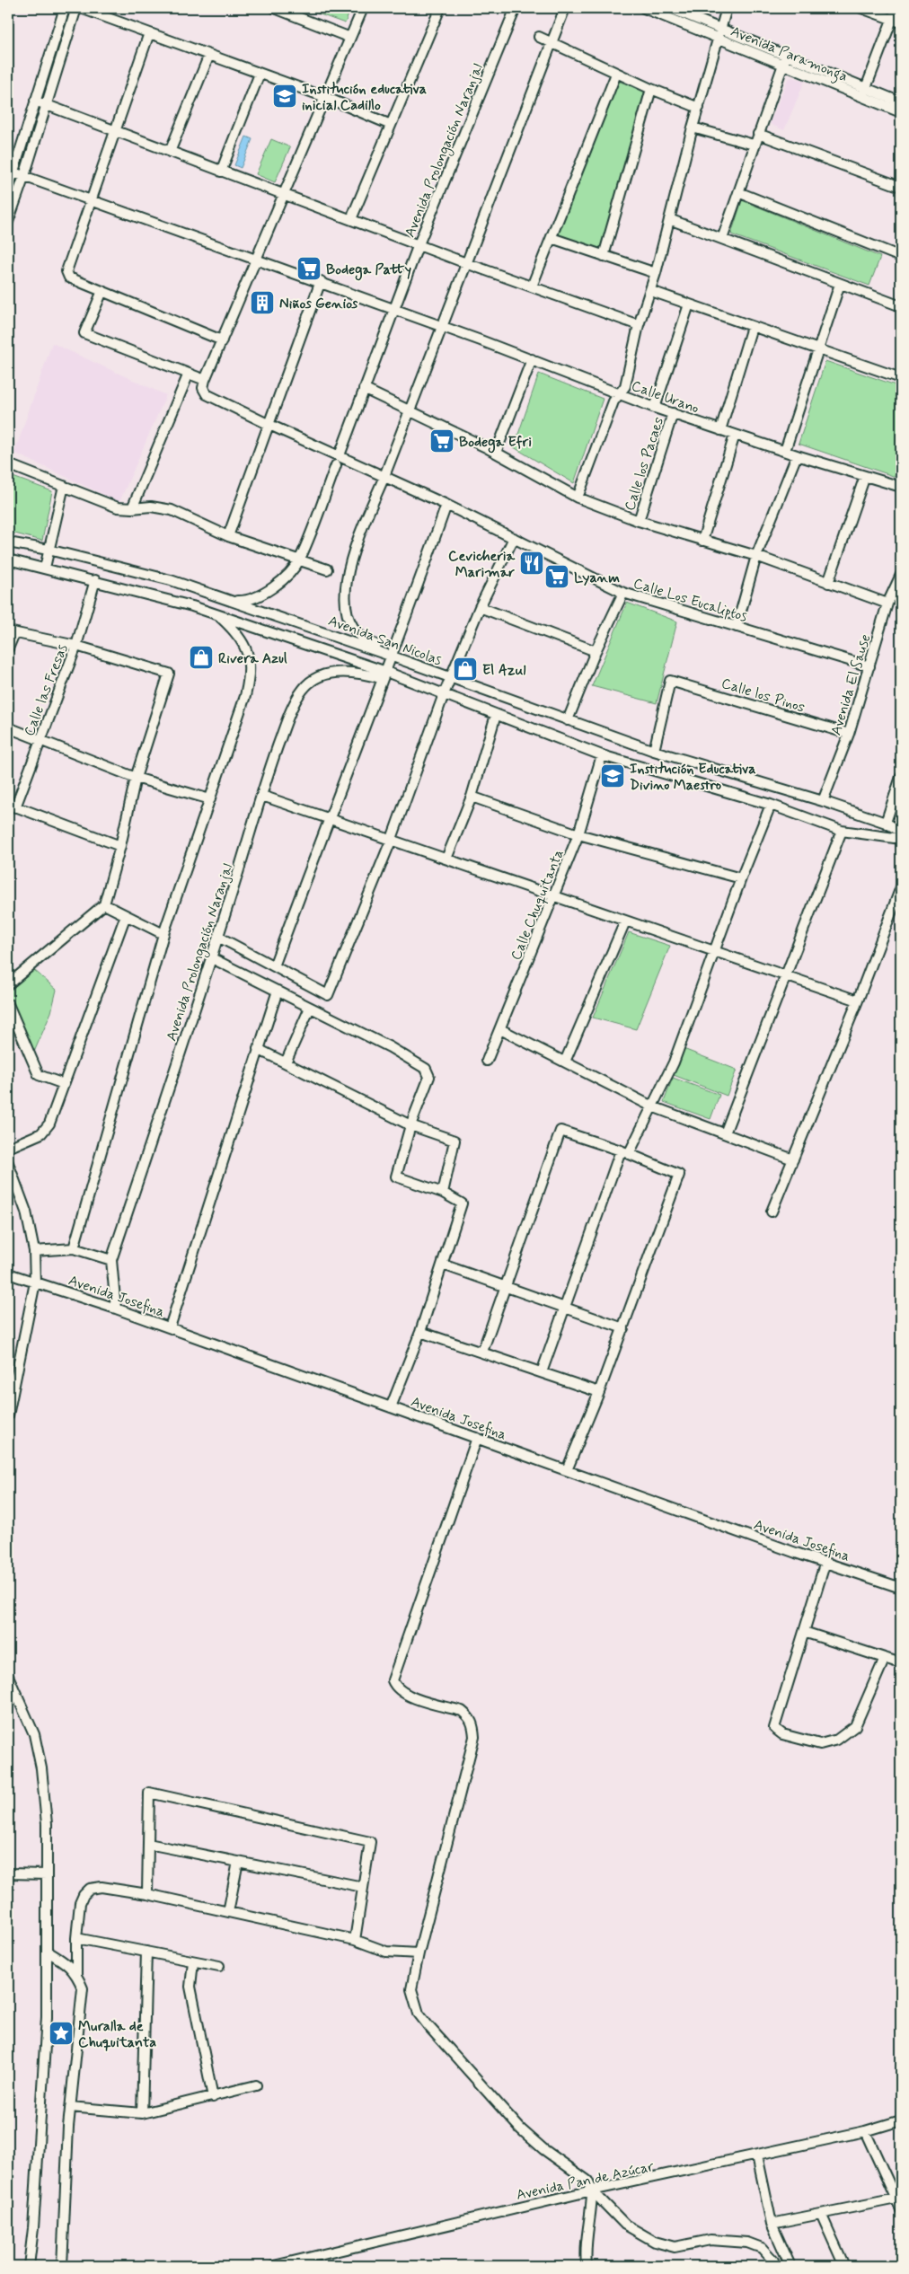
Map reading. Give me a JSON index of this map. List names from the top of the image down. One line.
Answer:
{"streets":{"street":["Avenida Paramonga","Avenida Prolongación Naranjal","Calle Urano","Calle los Pacaes","Calle Los Eucaliptos","Avenida San Nicolas","Avenida El Sause","Calle las Fresas","Calle los Pinos","Calle Chuquitanta","Avenida Josefina","Avenida Pan de Azúcar"]},"crossings":[["Avenida Prolongación Naranjal","Calle Urano"],["Avenida Prolongación Naranjal","Calle Los Eucaliptos"],["Avenida Prolongación Naranjal","Avenida San Nicolas"],["Avenida Prolongación Naranjal","Avenida Josefina"],["Calle Urano","Calle los Pacaes"],["Calle Los Eucaliptos","Avenida El Sause"],["Avenida San Nicolas","Avenida El Sause"],["Avenida San Nicolas","Calle las Fresas"],["Avenida San Nicolas","Calle los Pinos"],["Avenida San Nicolas","Calle Chuquitanta"],["Avenida El Sause","Calle los Pinos"]],"places":{"school or university":["Institución educativa inicial Cadillo","Institución Educativa Divino Maestro"],"supermarket":["Bodega Patty","Bodega Efri","Lyanm"],"building":["Niños Genios"],"restaurant":["Cevicheria Marimar"],"shop":["Rivera Azul","El Azul"],"place":["Muralla de Chuquitanta"]}}
